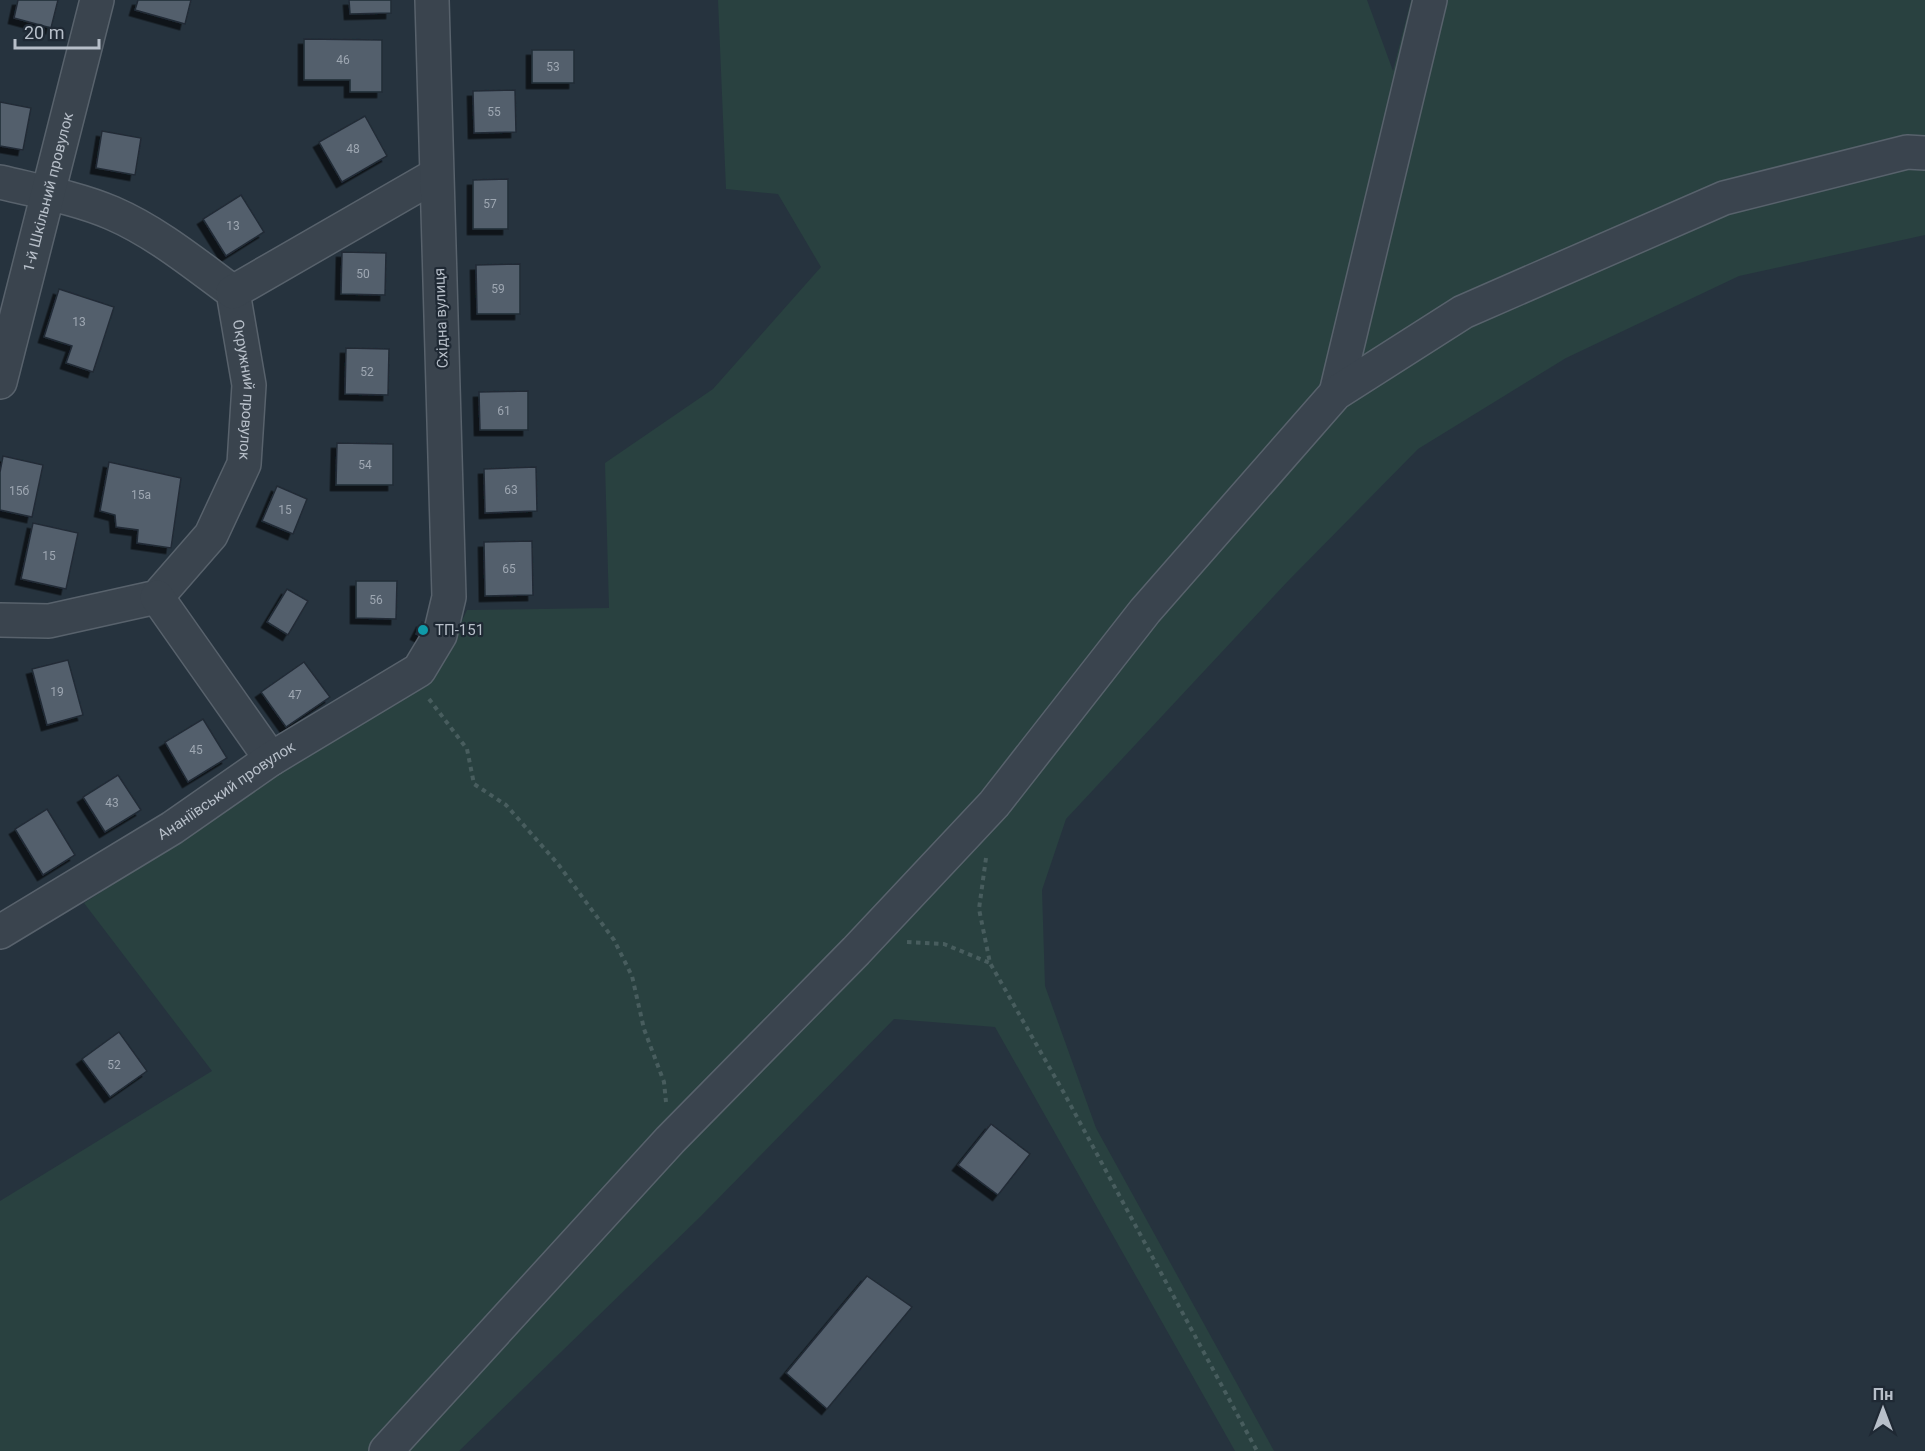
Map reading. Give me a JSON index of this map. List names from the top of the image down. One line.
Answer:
{"streets":{"street":["1-й Шкільний провулок","Східна вулиця","Окружний провулок","Ананіївський провулок"]},"crossings":[["Східна вулиця","Ананіївський провулок"]],"places":["ТП-151"],"house_numbers":["46","53","55","48","57","13","50","59","13","52","61","54","63","15б","15а","15","15","65","56","19","47","45","43","52"],"scale_bar":"20 m","north":"top"}
